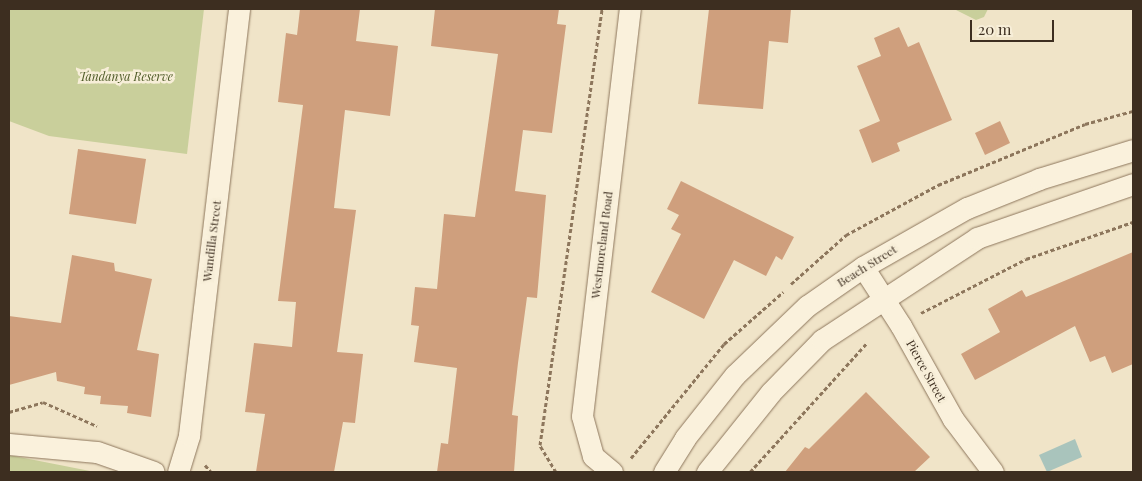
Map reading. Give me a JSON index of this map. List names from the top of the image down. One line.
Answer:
{"streets":{"street":["Wandilla Street","Westmoreland Road","Beach Street","Pierce Street"]},"crossings":[["Beach Street","Pierce Street"]],"parks":["Tandanya Reserve"],"scale_bar":"20 m"}
